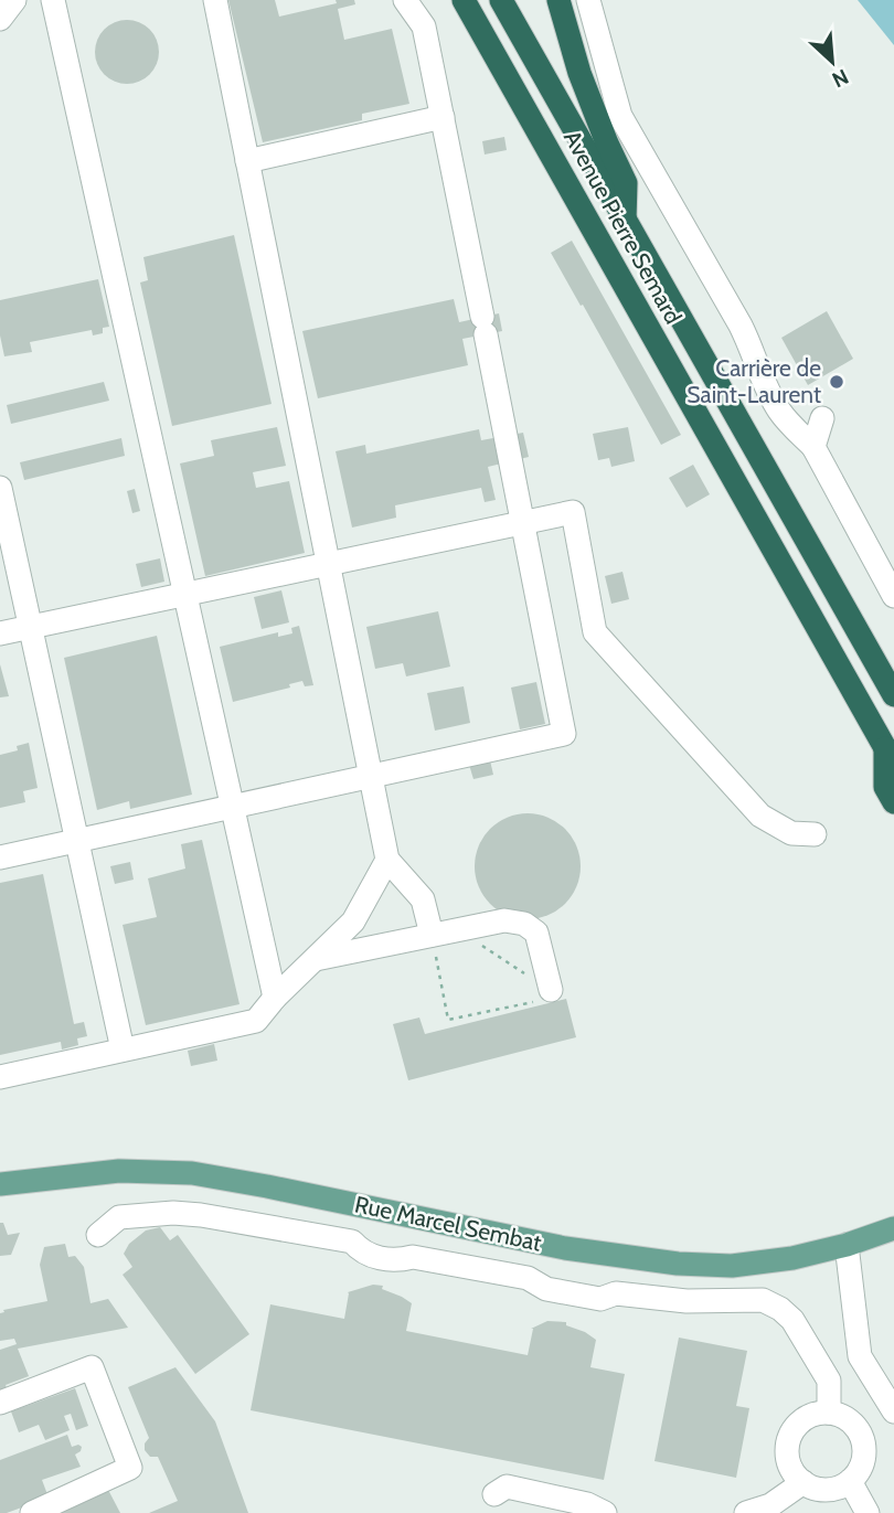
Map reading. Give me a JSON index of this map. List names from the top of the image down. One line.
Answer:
{"streets":{"highway":["Avenue Pierre Semard"],"main road":["Rue Marcel Sembat"]},"places":["Carrière de Saint-Laurent"],"north":"bottom right"}
